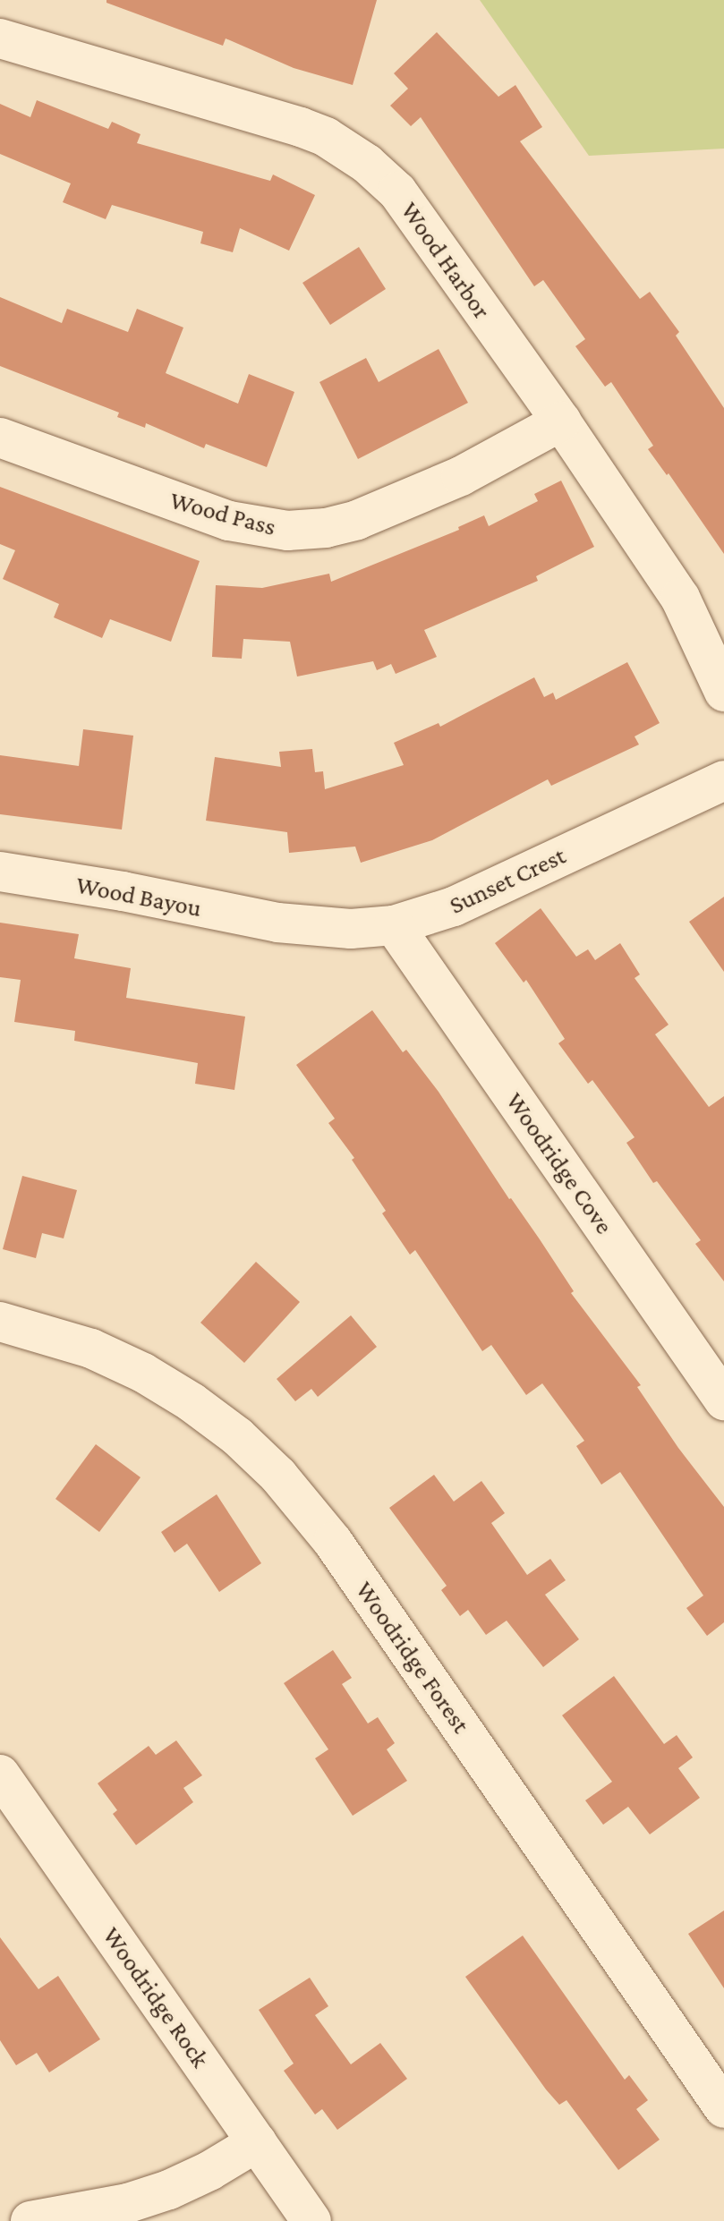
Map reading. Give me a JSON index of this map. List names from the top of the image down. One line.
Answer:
{"streets":{"street":["Wood Harbor","Wood Pass","Sunset Crest","Wood Bayou","Woodridge Cove","Woodridge Forest","Woodridge Rock"]},"crossings":[["Wood Harbor","Wood Pass"],["Sunset Crest","Wood Bayou"],["Sunset Crest","Woodridge Cove"]]}
